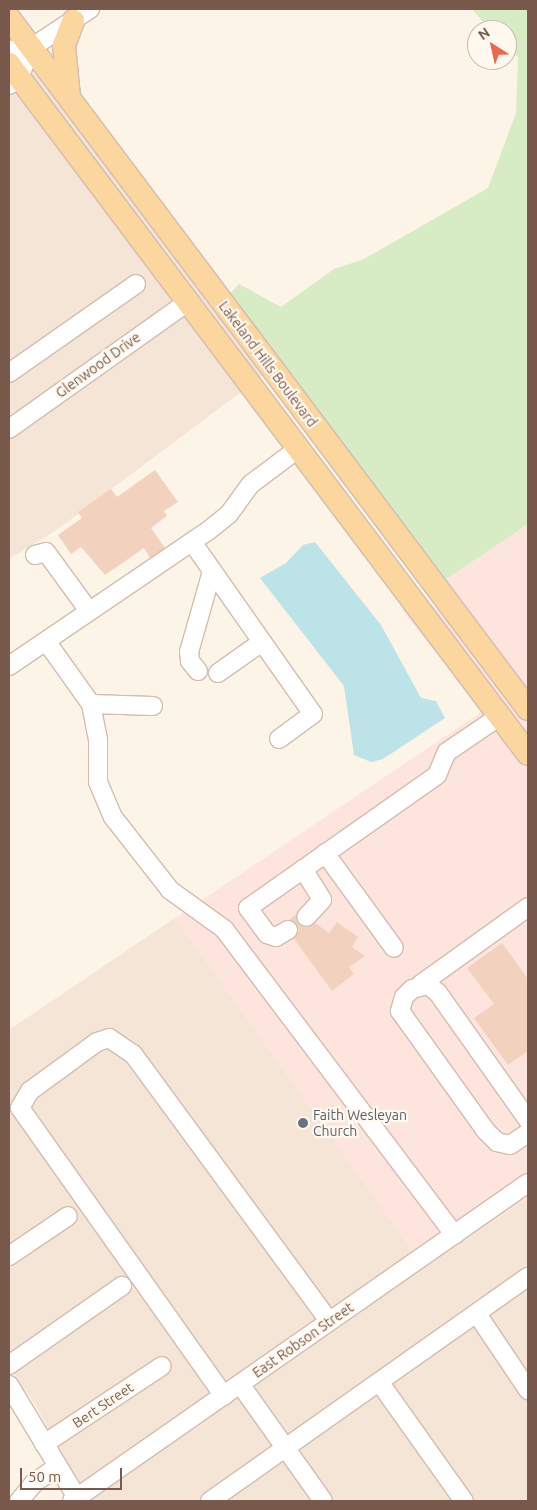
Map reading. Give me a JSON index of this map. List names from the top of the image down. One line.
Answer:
{"streets":{"main road":["Lakeland Hills Boulevard"],"street":["Glenwood Drive","East Robson Street","Bert Street"]},"crossings":[["Lakeland Hills Boulevard","Glenwood Drive"]],"places":["Faith Wesleyan Church"],"scale_bar":"50 m","north":"top left"}
